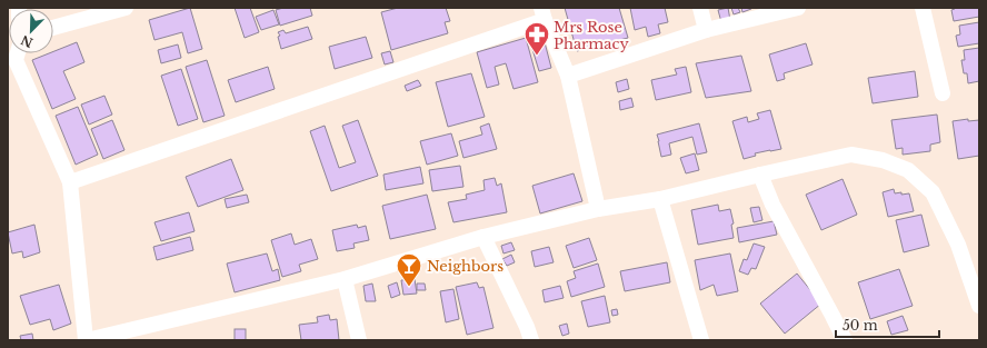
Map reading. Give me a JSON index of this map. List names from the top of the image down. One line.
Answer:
{"places":{"pharmacy":["Mrs Rose Pharmacy"],"bar":["Neighbors"]},"scale_bar":"50 m","north":"bottom left"}
